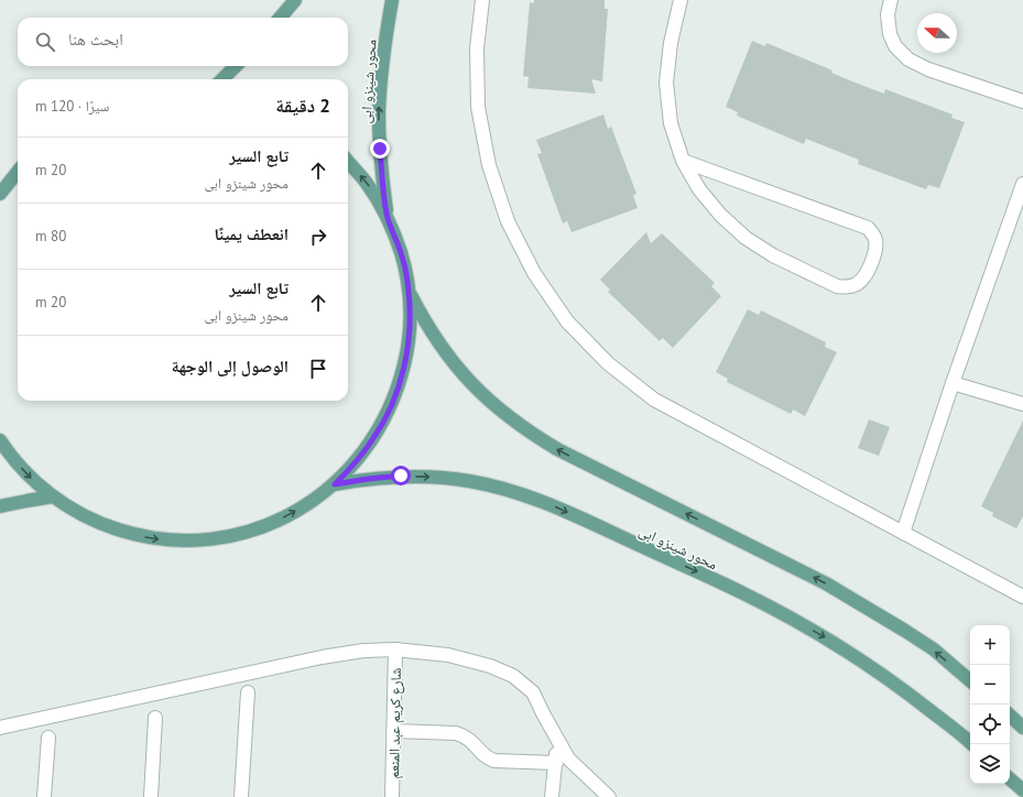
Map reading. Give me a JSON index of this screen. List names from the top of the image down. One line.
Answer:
{"streets":{"main road":["محور شينزو ابى"],"street":["شارع كريم عبد المنعم"]},"north":"left","page":{"search":"ابحث هنا","heading":["2 دقيقة","سيرًا · 120 m"],"list":[["تابع السير","محور شينزو ابى","20 m"],["انعطف يمينًا","80 m"],["تابع السير","محور شينزو ابى","20 m"],"الوصول إلى الوجهة"],"map_buttons":["+","−"]}}
